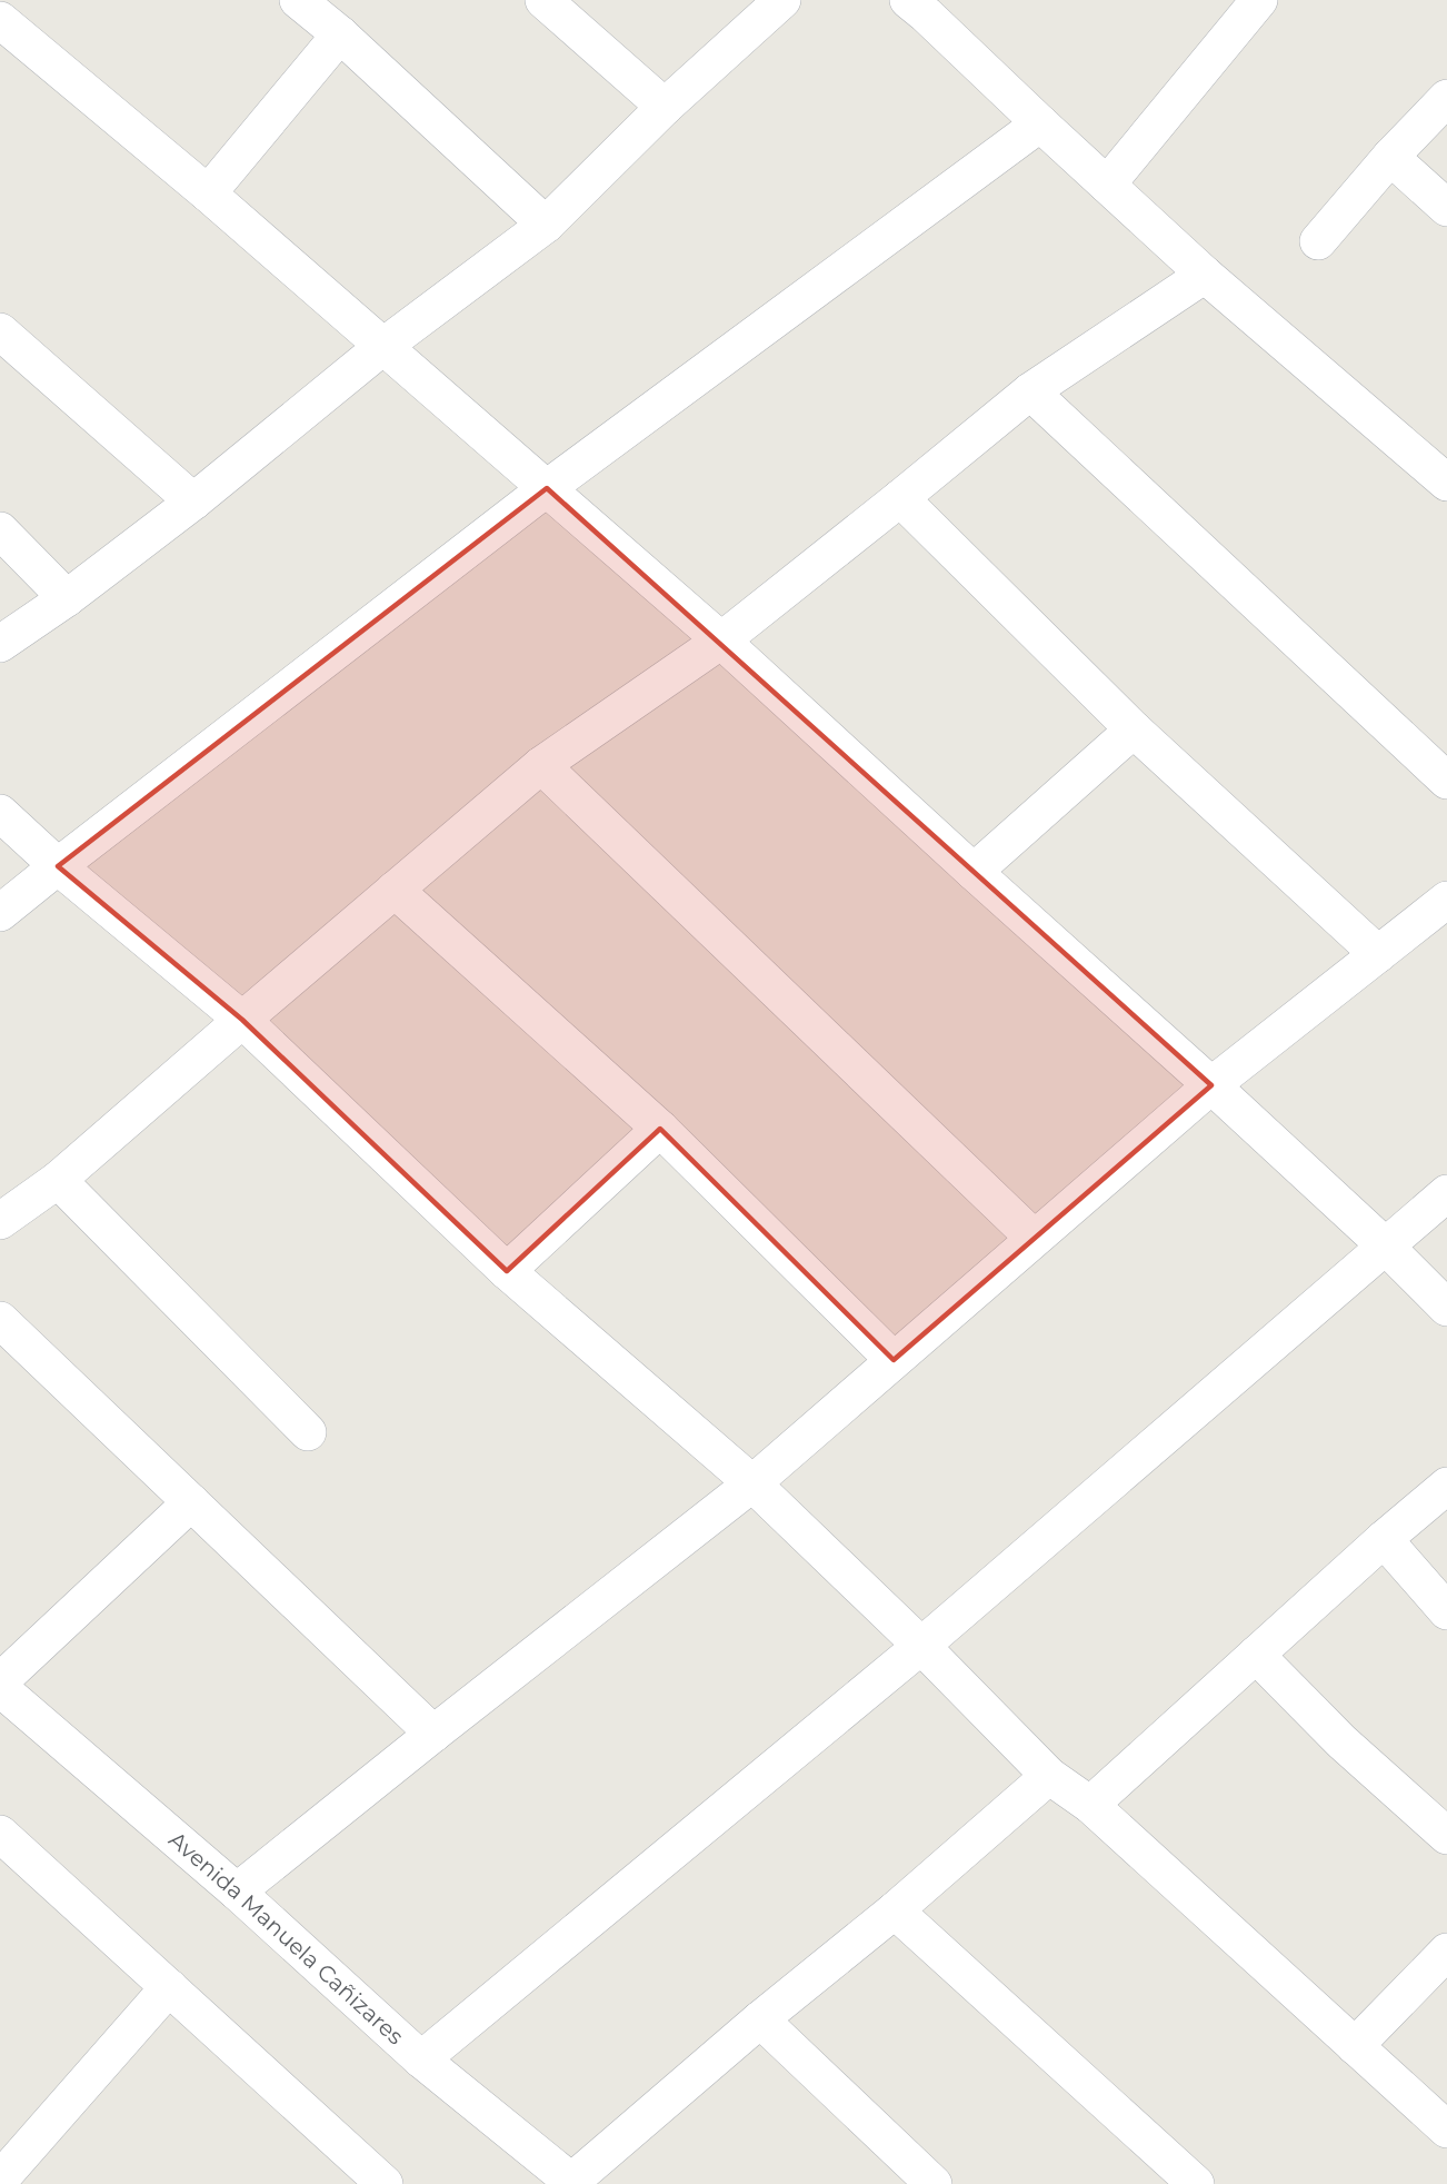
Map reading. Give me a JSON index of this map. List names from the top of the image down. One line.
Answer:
{"streets":{"street":["Avenida Manuela Cañizares"]}}
